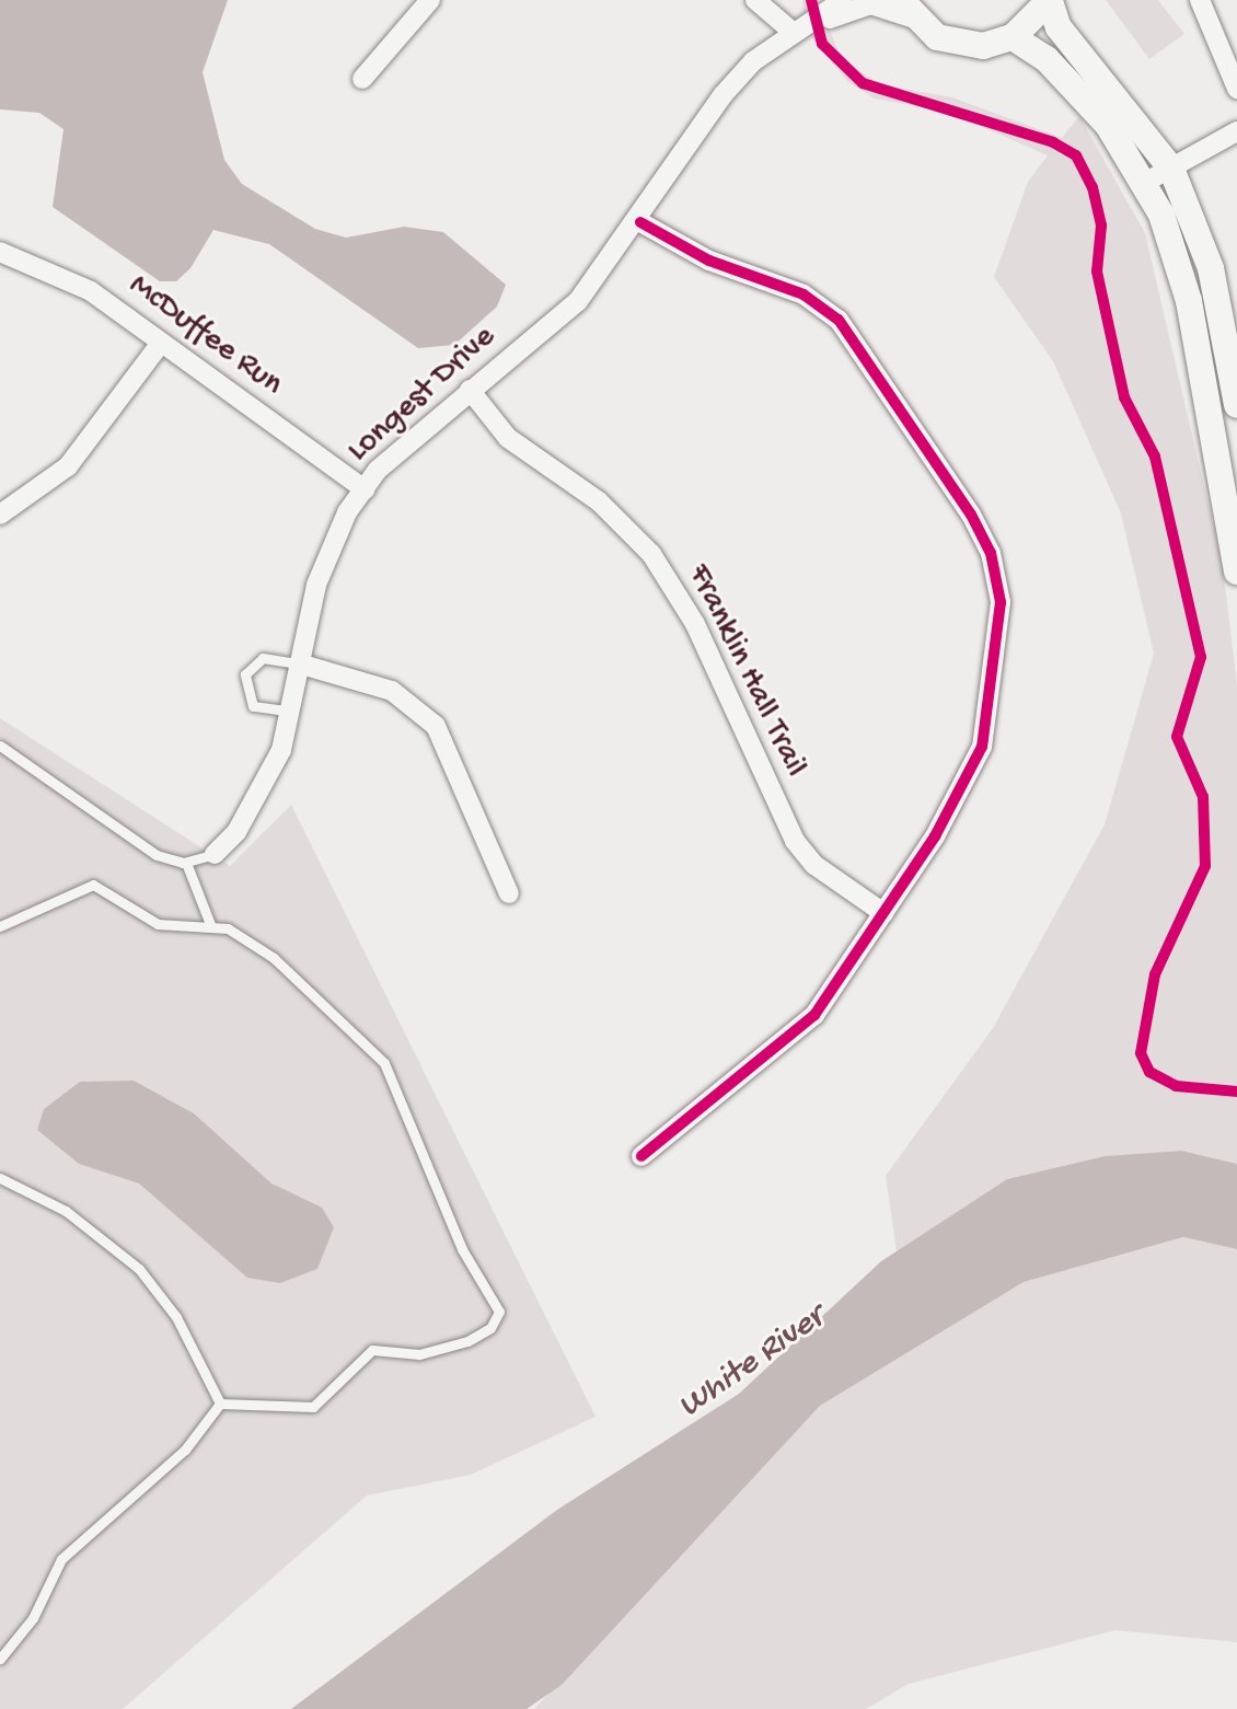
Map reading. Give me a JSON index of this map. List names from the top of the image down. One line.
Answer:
{"streets":{"street":["McDuffee Run","Longest Drive","Franklin Hall Trail"]},"crossings":[["McDuffee Run","Longest Drive"],["Longest Drive","Franklin Hall Trail"]],"water":["White River"]}
